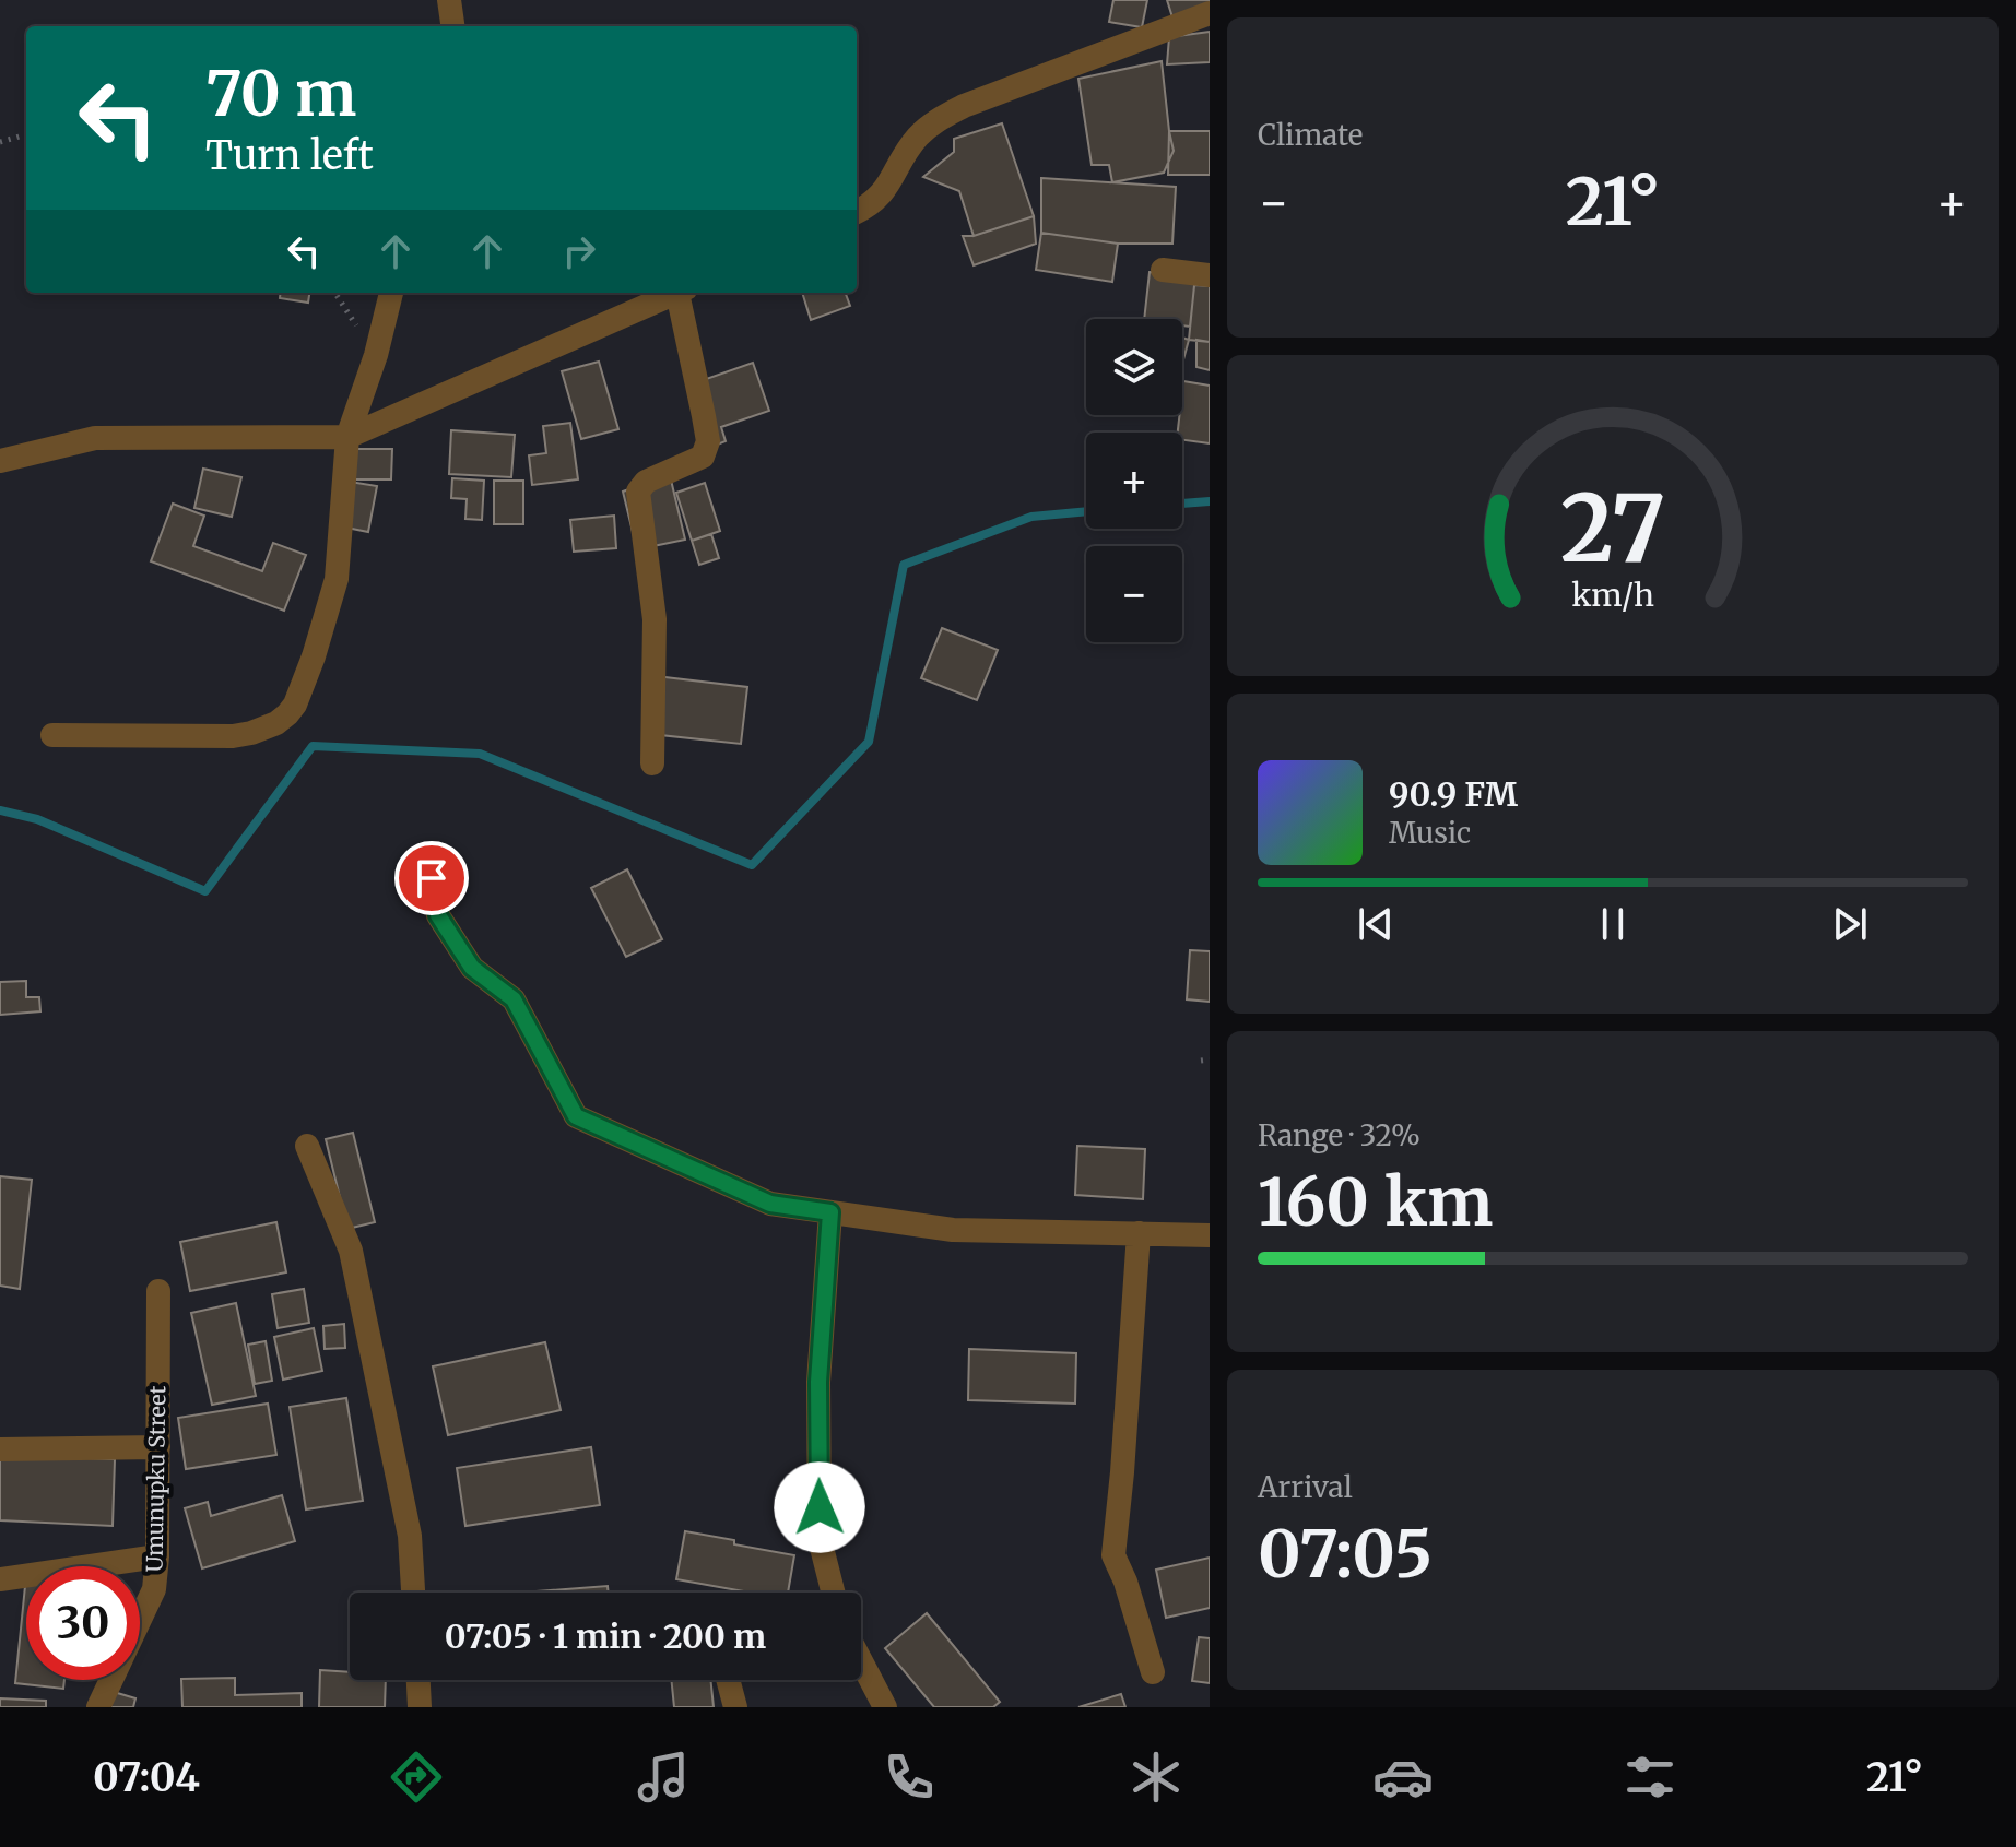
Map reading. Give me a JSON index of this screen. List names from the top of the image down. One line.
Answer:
{"streets":{"street":["Umunupku Street"]},"page":{"tile":["Climate",["Range · 32%","160 km"],["Arrival","07:05"]],"turn":["70 m","Turn left"],"heat":["−","21°","+"],"map_buttons":["+","−"],"song":["90.9 FM","Music"],"limit":"30","trip":"07:05 · 1 min · 200 m","tabs":["07:04","21°"],"gauge":["27","km/h"]}}
